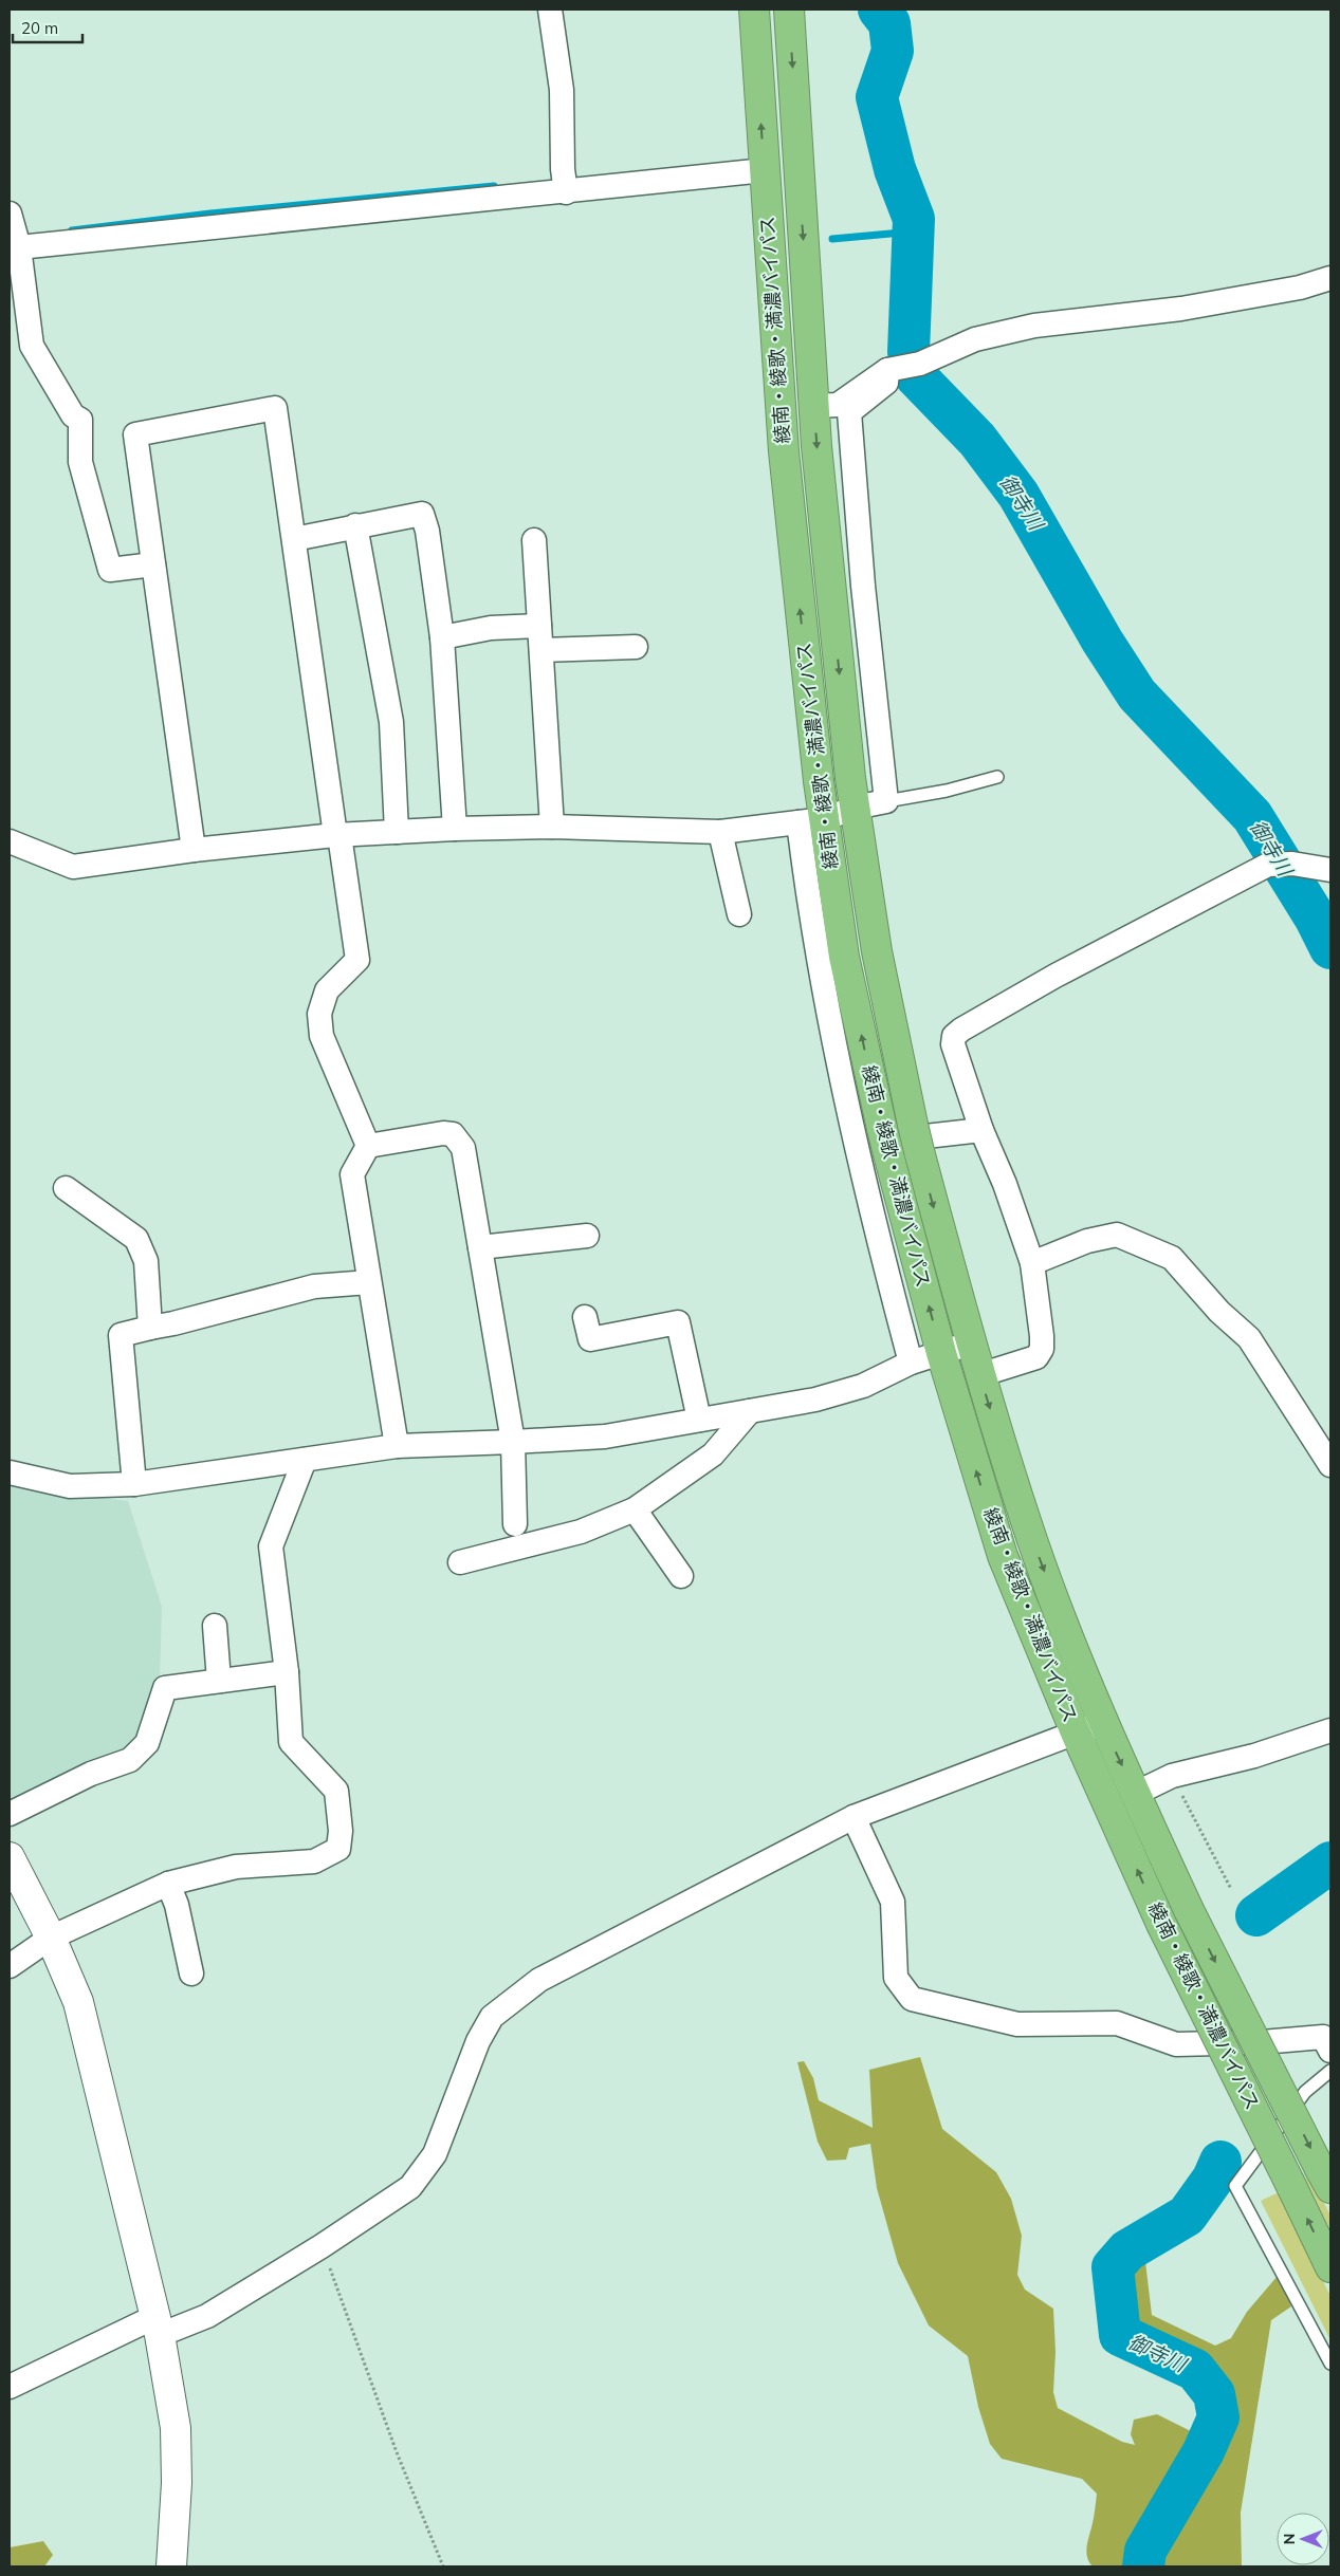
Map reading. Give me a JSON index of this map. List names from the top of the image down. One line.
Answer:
{"streets":{"highway":["綾南・綾歌・満濃バイパス"]},"water":["御寺川"],"scale_bar":"20 m","north":"left"}
